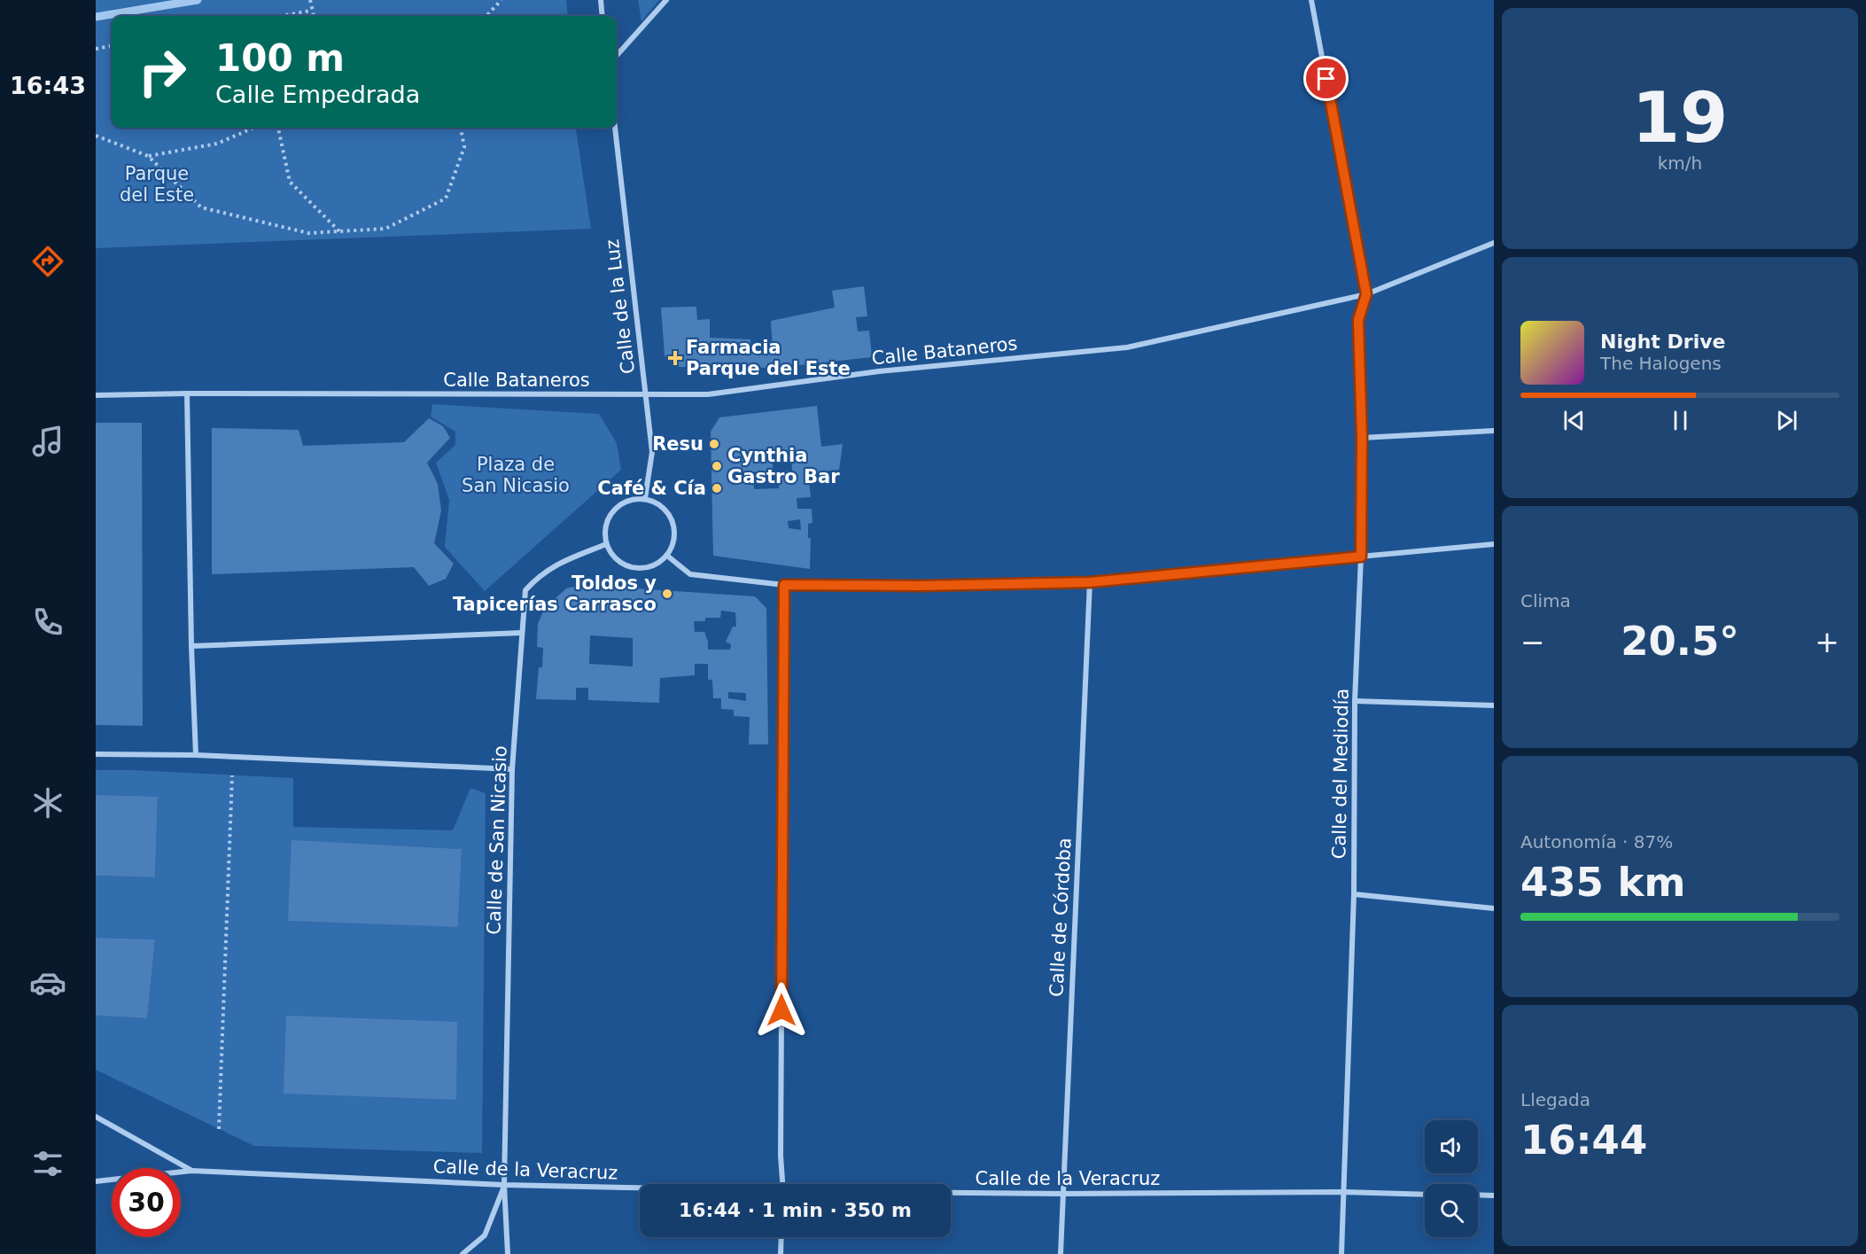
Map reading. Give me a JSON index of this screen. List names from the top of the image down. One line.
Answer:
{"streets":{"street":["Calle de la Luz","Calle Bataneros","Calle del Mediodía","Calle de San Nicasio","Calle de Córdoba","Calle de la Veracruz"]},"crossings":[["Calle de la Luz","Calle Bataneros"],["Calle de la Luz","Calle de San Nicasio"],["Calle Bataneros","Calle del Mediodía"],["Calle del Mediodía","Calle de la Veracruz"],["Calle de San Nicasio","Calle de la Veracruz"],["Calle de Córdoba","Calle de la Veracruz"]],"parks":["Parque del Este","Plaza de San Nicasio"],"places":{"health":["Farmacia Parque del Este"],"other":["Resu","Cynthia Gastro Bar","Café & Cía","Toldos y Tapicerías Carrasco"]},"page":{"tabs":"16:43","tile":[["19","km/h"],"Clima",["Autonomía · 87%","435 km"],["Llegada","16:44"]],"turn":["100 m","Calle Empedrada"],"song":["Night Drive","The Halogens"],"heat":["−","20.5°","+"],"limit":"30","trip":"16:44 · 1 min · 350 m"}}
